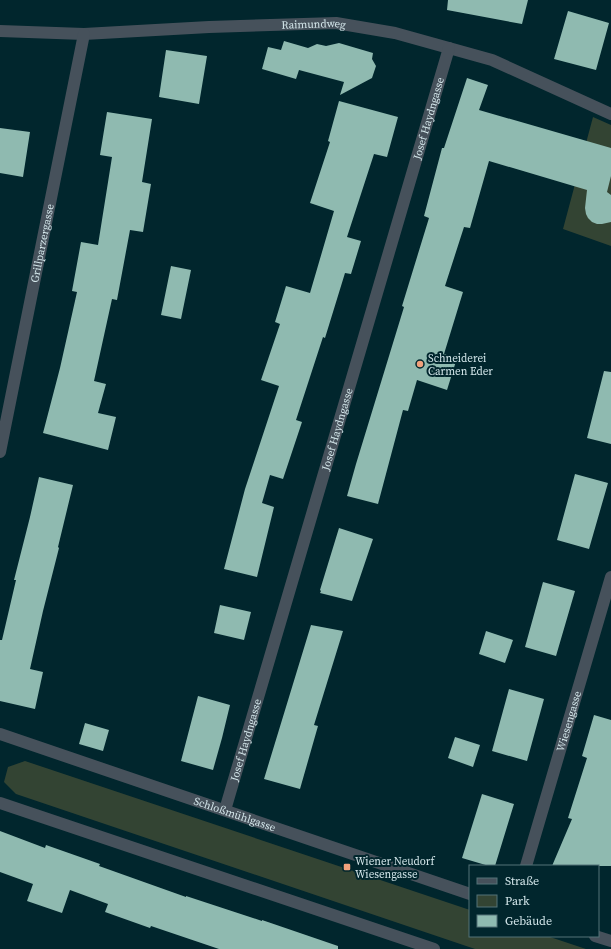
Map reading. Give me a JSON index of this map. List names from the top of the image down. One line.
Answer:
{"streets":{"street":["Raimundweg","Josef Haydngasse","Grillparzergasse","Wiesengasse","Schloßmühlgasse"]},"crossings":[["Raimundweg","Josef Haydngasse"],["Raimundweg","Grillparzergasse"],["Josef Haydngasse","Schloßmühlgasse"]],"places":{"other":["Schneiderei Carmen Eder"],"transit":["Wiener Neudorf Wiesengasse"]},"legend":["Straße","Park","Gebäude"]}
